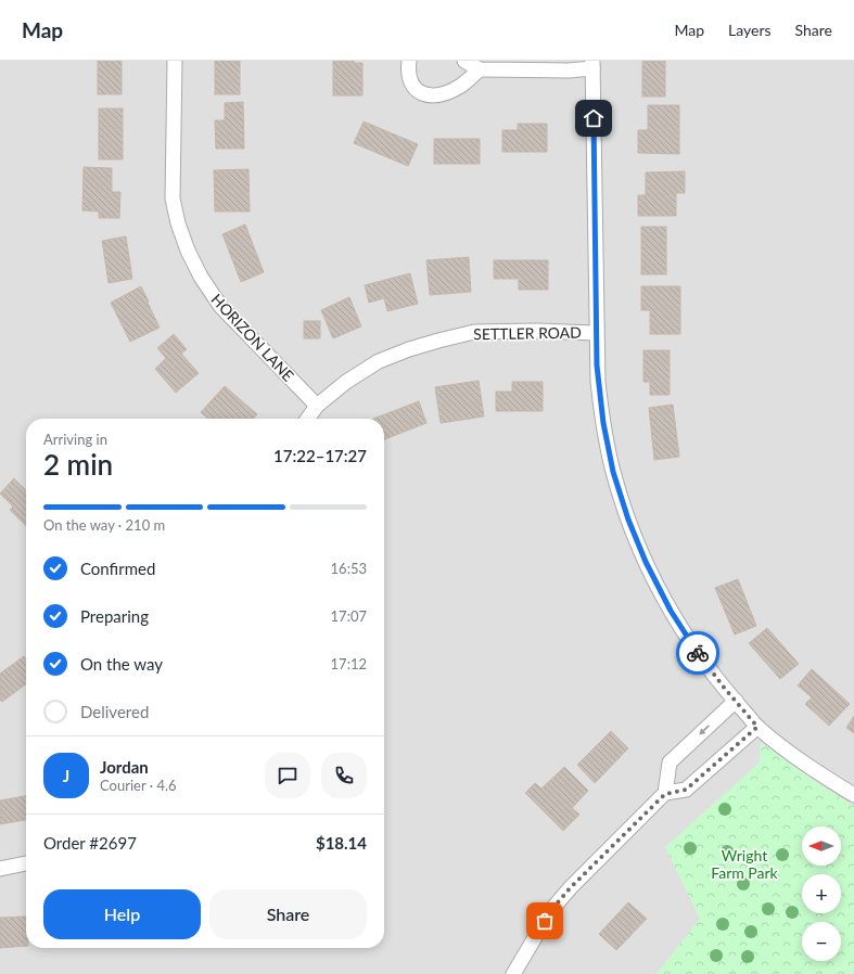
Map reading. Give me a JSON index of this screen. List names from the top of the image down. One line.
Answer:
{"streets":{"street":["SETTLER ROAD","HORIZON LANE"]},"crossings":[["SETTLER ROAD","HORIZON LANE"]],"parks":["Wright Farm Park"],"north":"left","page":{"header":"Map","nav":["Map","Layers","Share"],"heading":["2 min","Arriving in","17:22–17:27"],"panel":["Jordan","Courier · 4.6","Order #2697","$18.14"],"bar":"On the way · 210 m","list":[["Confirmed","16:53"],["Preparing","17:07"],["On the way","17:12"],"Delivered"],"round":"J","map_buttons":["+","−"],"buttons":["Help","Share"]}}
